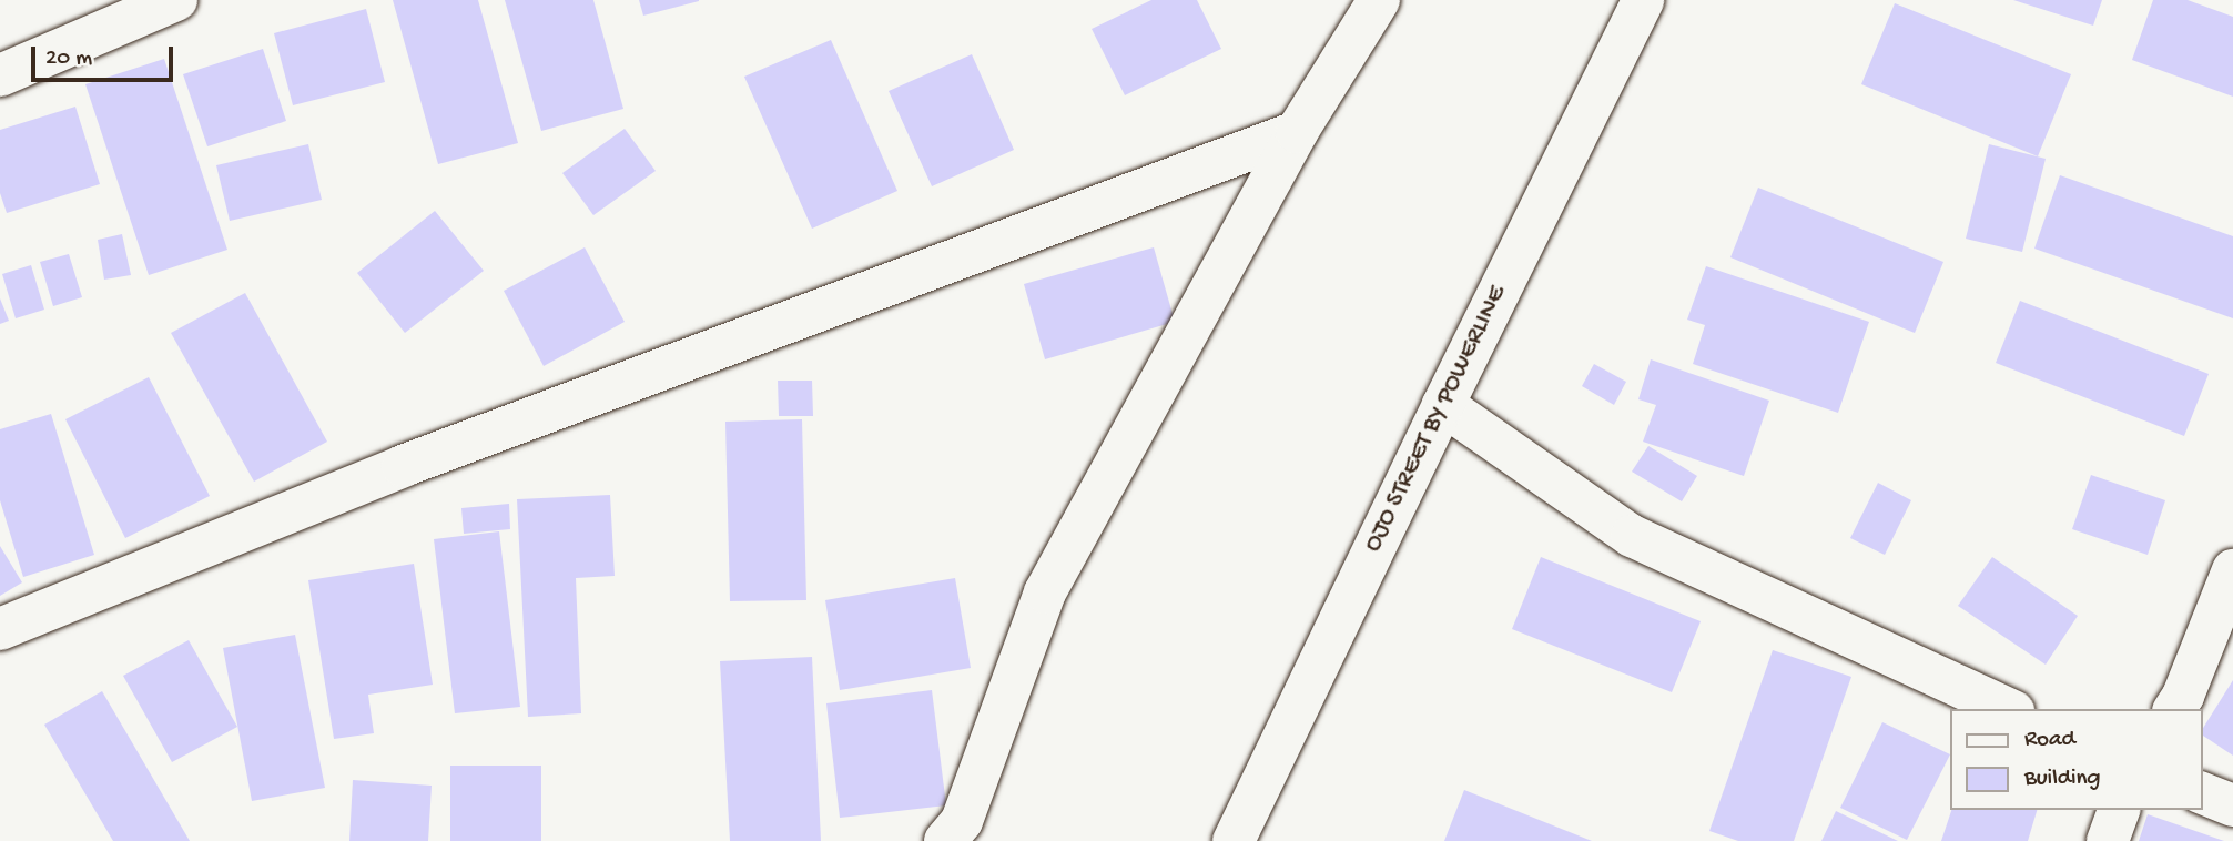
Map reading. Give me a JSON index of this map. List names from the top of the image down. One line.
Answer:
{"streets":{"street":["OJO STREET BY POWERLINE"]},"legend":["Road","Building"],"scale_bar":"20 m"}
